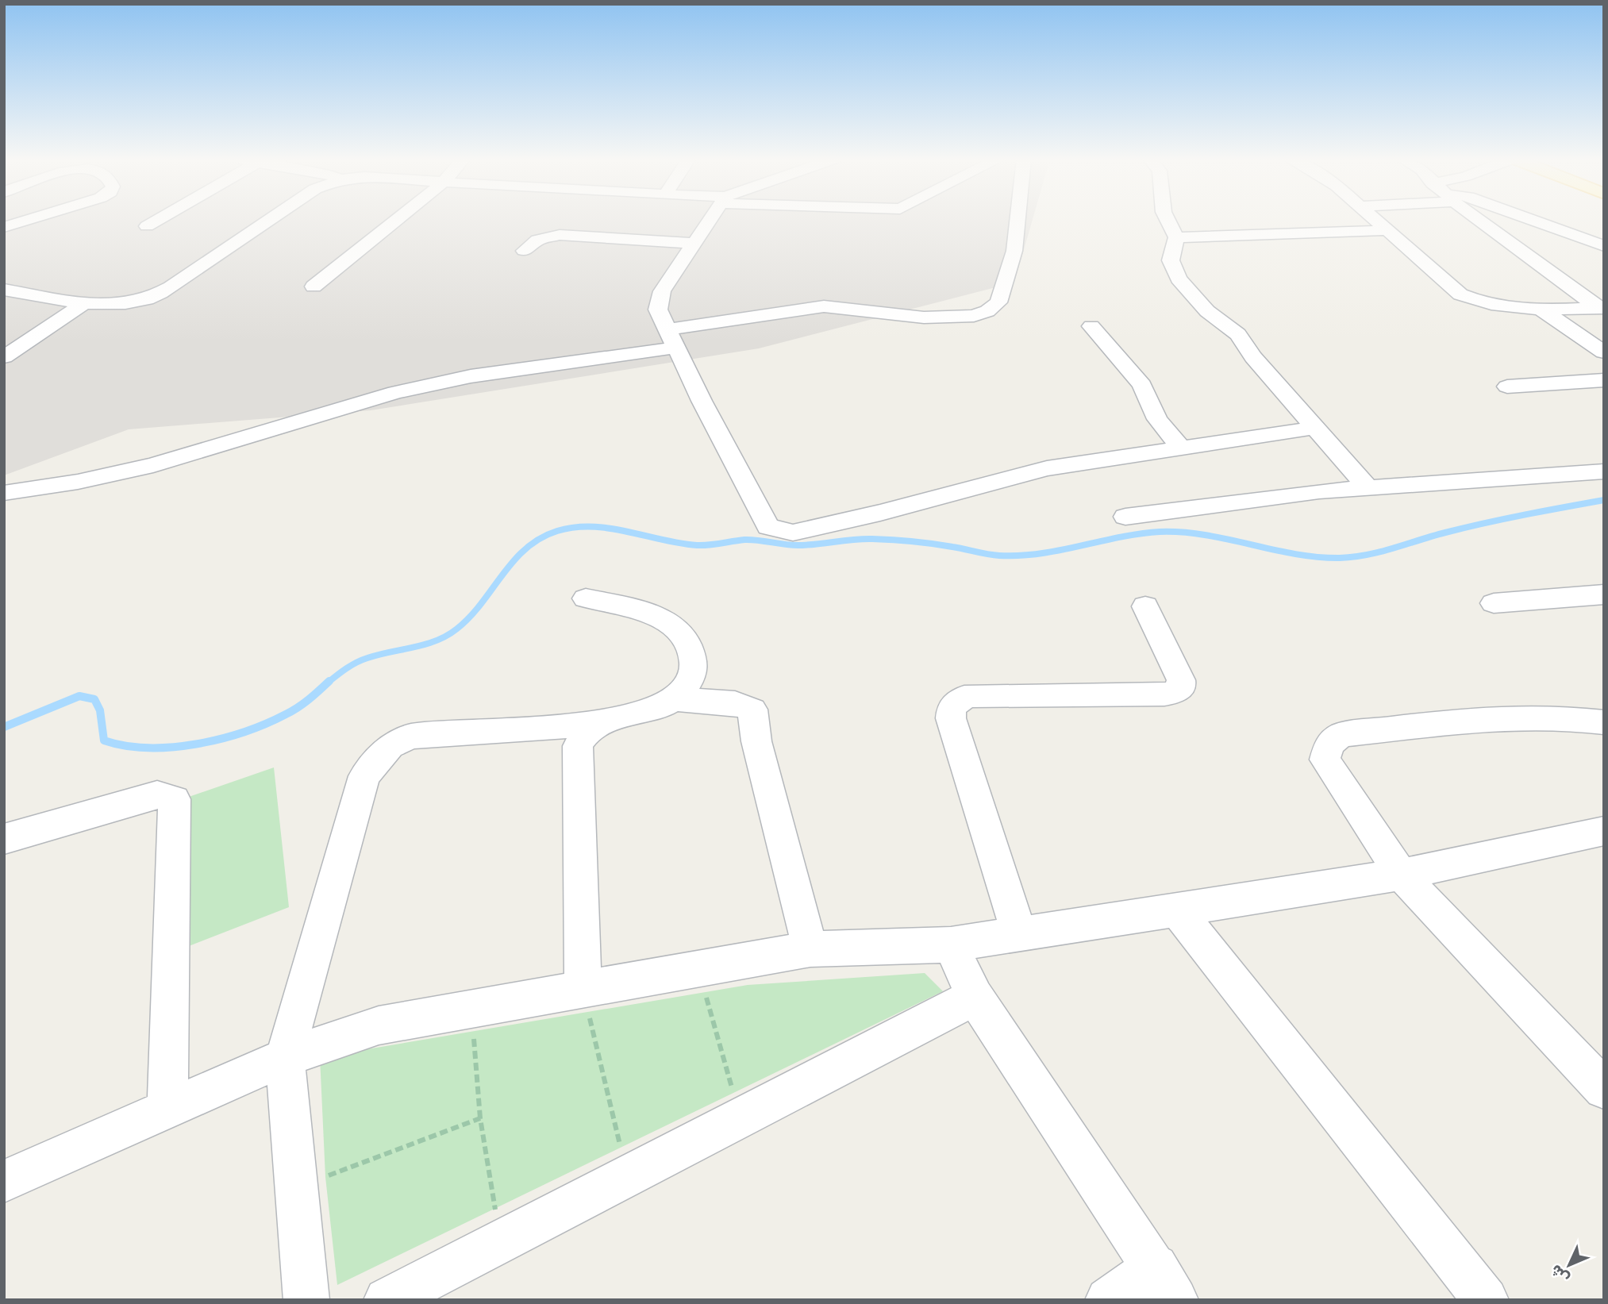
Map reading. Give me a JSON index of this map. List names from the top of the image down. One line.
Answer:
{"north":"bottom left"}
